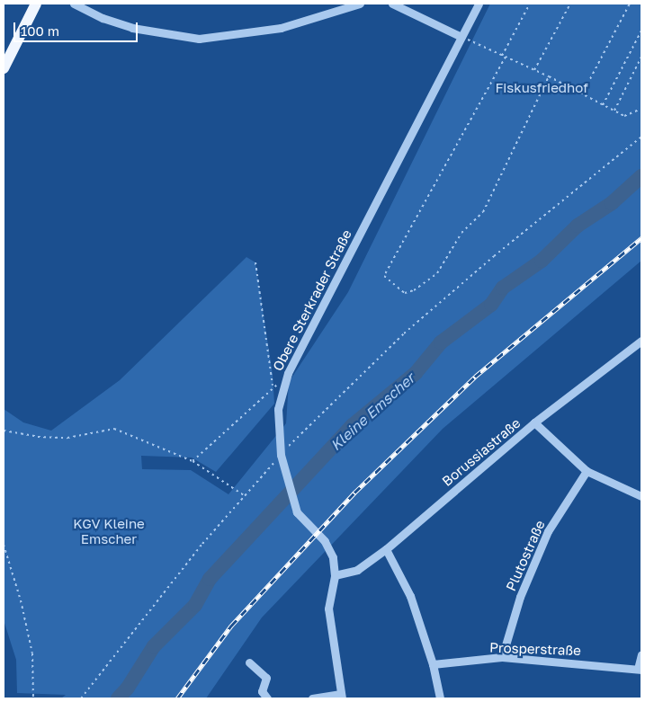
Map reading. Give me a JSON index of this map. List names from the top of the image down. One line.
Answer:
{"streets":{"street":["Obere Sterkrader Straße","Borussiastraße","Plutostraße","Prosperstraße"]},"crossings":[["Obere Sterkrader Straße","Borussiastraße"],["Plutostraße","Prosperstraße"]],"water":["Kleine Emscher"],"parks":["Fiskusfriedhof","KGV Kleine Emscher"],"scale_bar":"100 m"}
